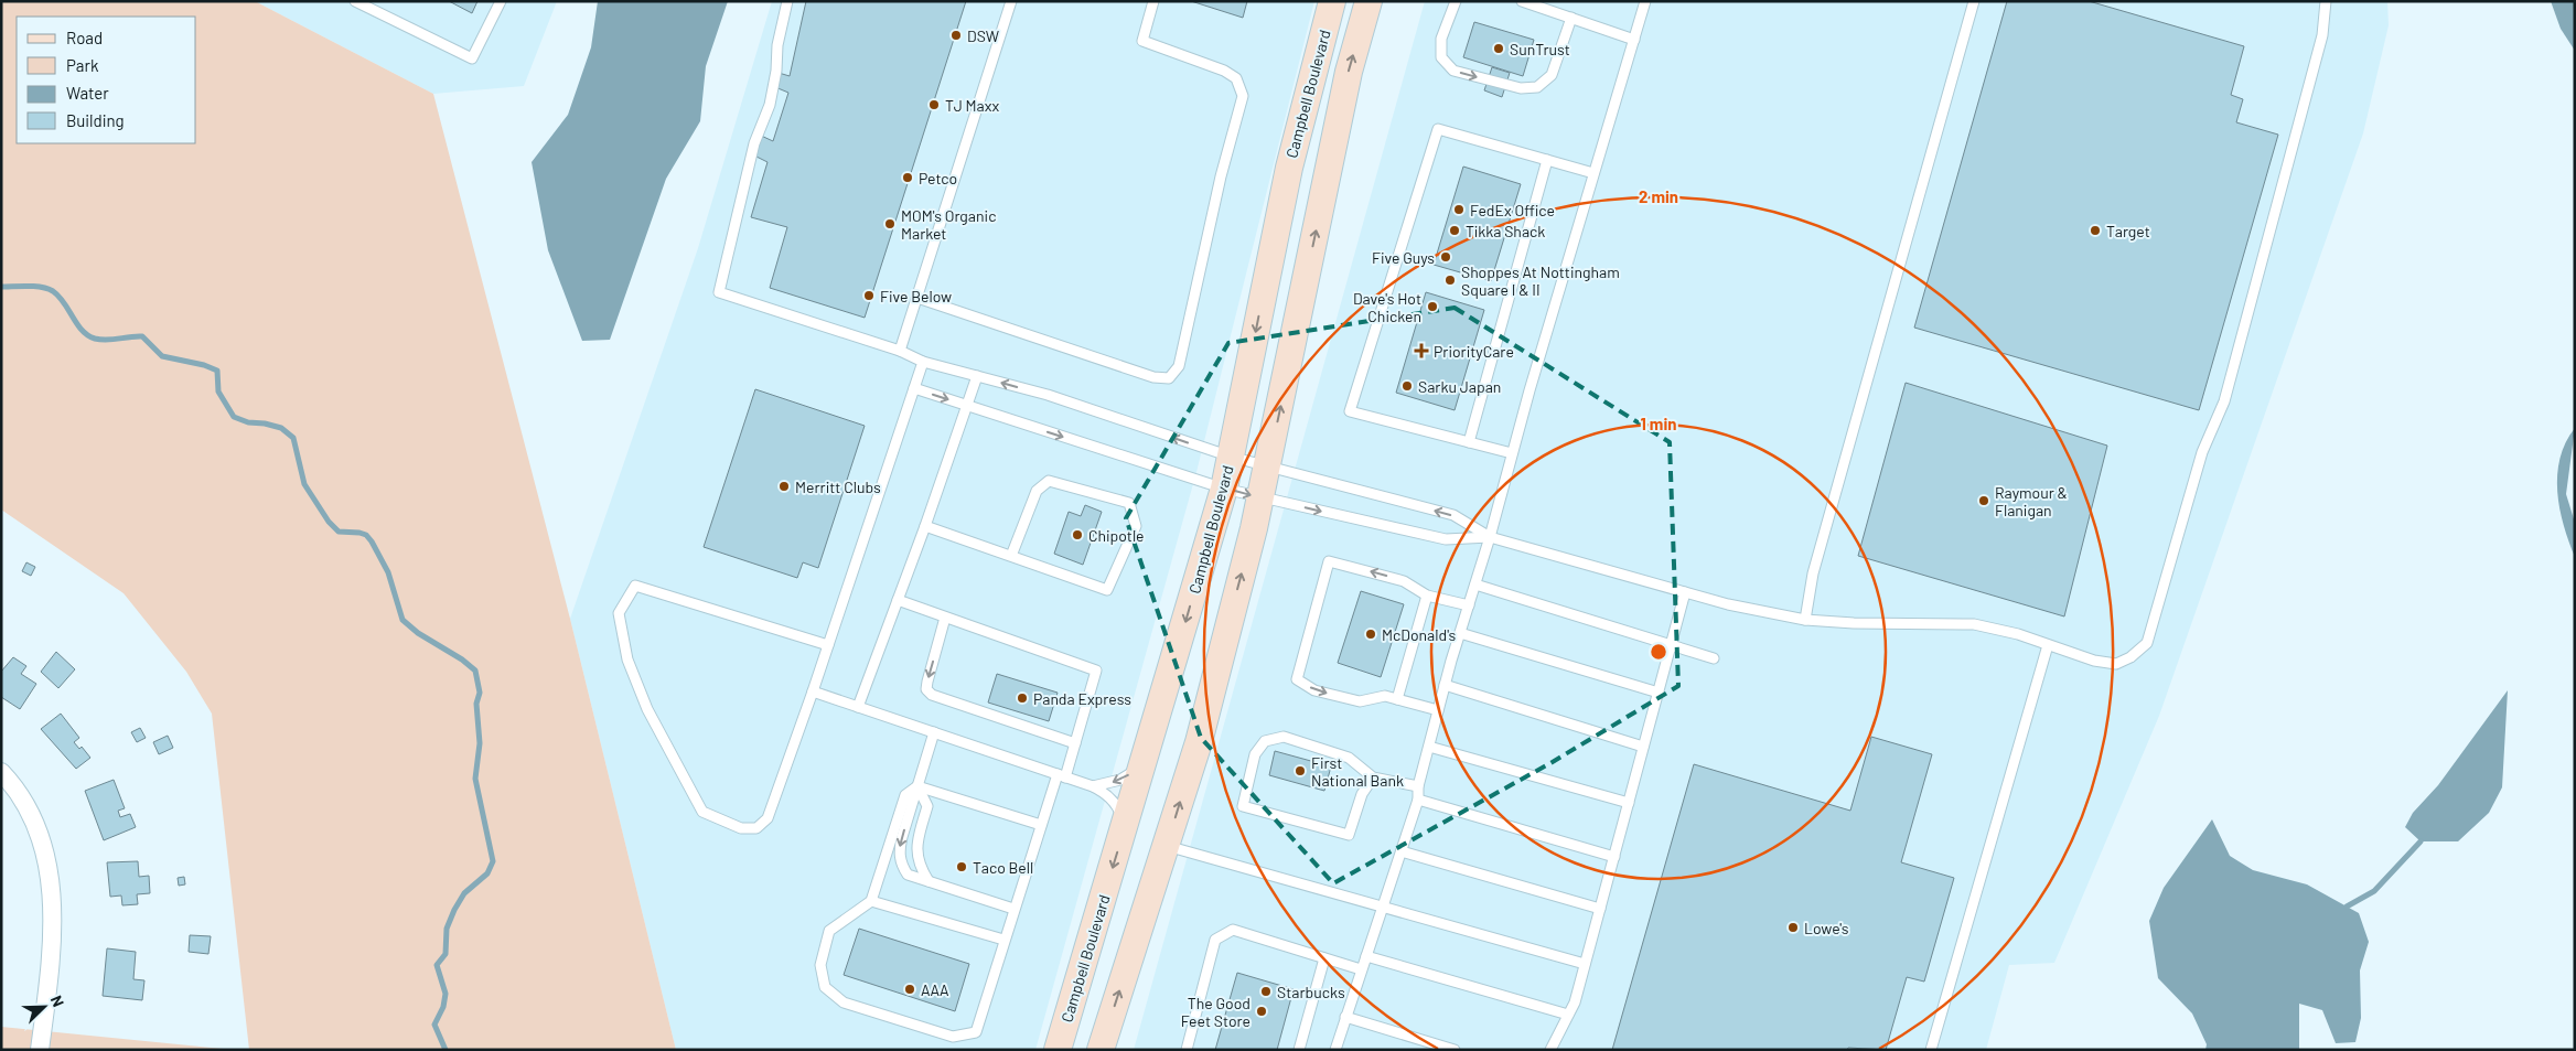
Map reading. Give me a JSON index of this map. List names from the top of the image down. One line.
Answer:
{"streets":{"main road":["Campbell Boulevard"]},"places":{"other":["DSW","SunTrust","TJ Maxx","Petco","FedEx Office","MOM's Organic Market","Tikka Shack","Target","Five Guys","Shoppes At Nottingham Square I & II","Five Below","Dave's Hot Chicken","Sarku Japan","Merritt Clubs","Raymour & Flanigan","Chipotle","McDonald's","Panda Express","First National Bank","Taco Bell","Lowe's","AAA","Starbucks","The Good Feet Store"],"health":["PriorityCare"]},"legend":["Road","Park","Water","Building"],"north":"top right","rings":["2 min","1 min"]}
